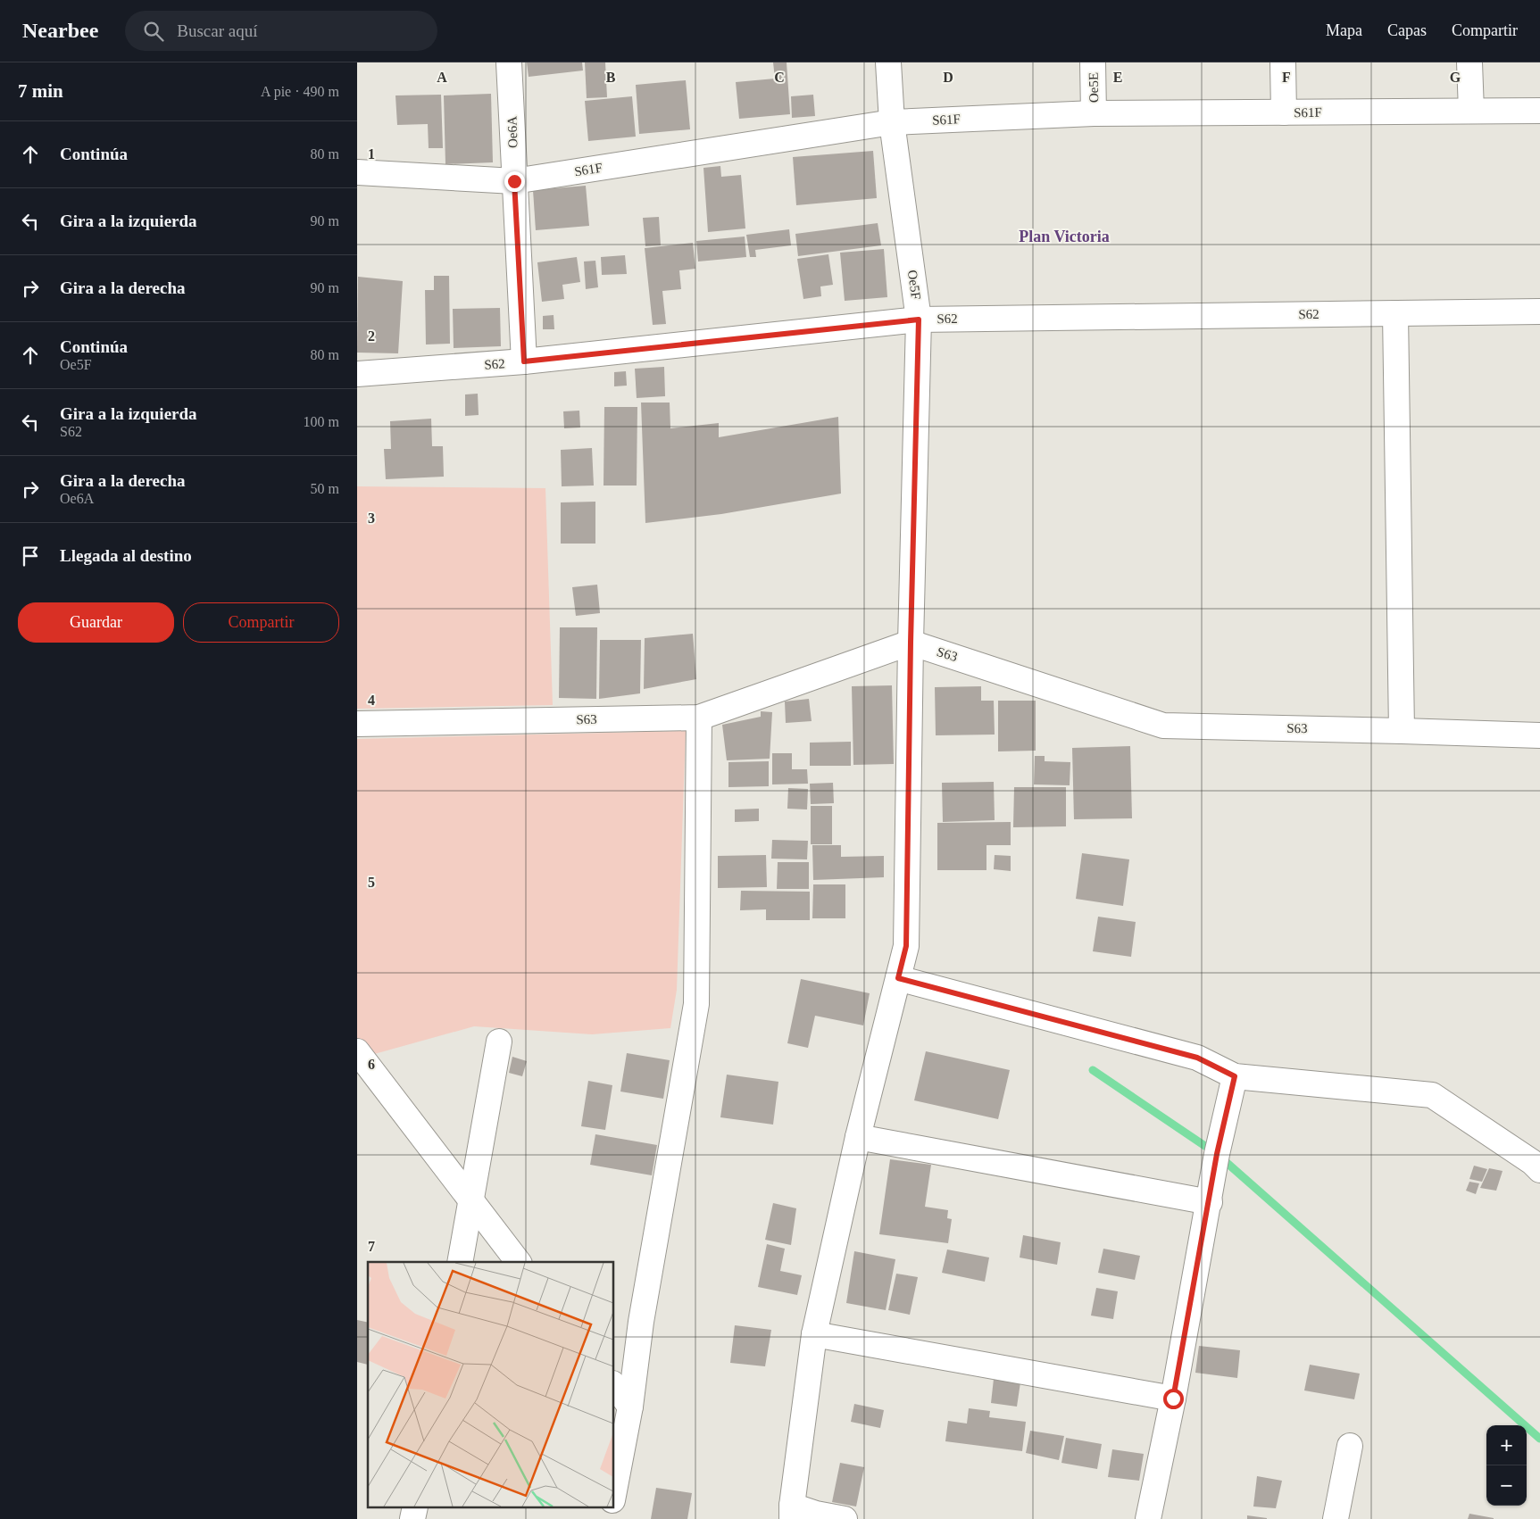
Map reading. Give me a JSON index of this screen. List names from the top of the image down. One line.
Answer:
{"streets":{"street":["Oe5E","S61F","Oe6A","Oe5F","S62","S63"]},"crossings":[["Oe5E","S61F"],["S61F","Oe6A"],["S61F","Oe5F"],["Oe6A","S62"],["Oe5F","S62"],["Oe5F","S63"]],"districts":["Plan Victoria"],"page":{"header":"Nearbee","search":"Buscar aquí","nav":["Mapa","Capas","Compartir"],"heading":["7 min","A pie · 490 m"],"list":[["Continúa","80 m"],["Gira a la izquierda","90 m"],["Gira a la derecha","90 m"],["Continúa","Oe5F","80 m"],["Gira a la izquierda","S62","100 m"],["Gira a la derecha","Oe6A","50 m"],"Llegada al destino"],"buttons":["Guardar","Compartir"],"map_buttons":["+","−"]},"grid":{"columns":["A","B","C","D","E","F","G"],"rows":["1","2","3","4","5","6","7"]}}
